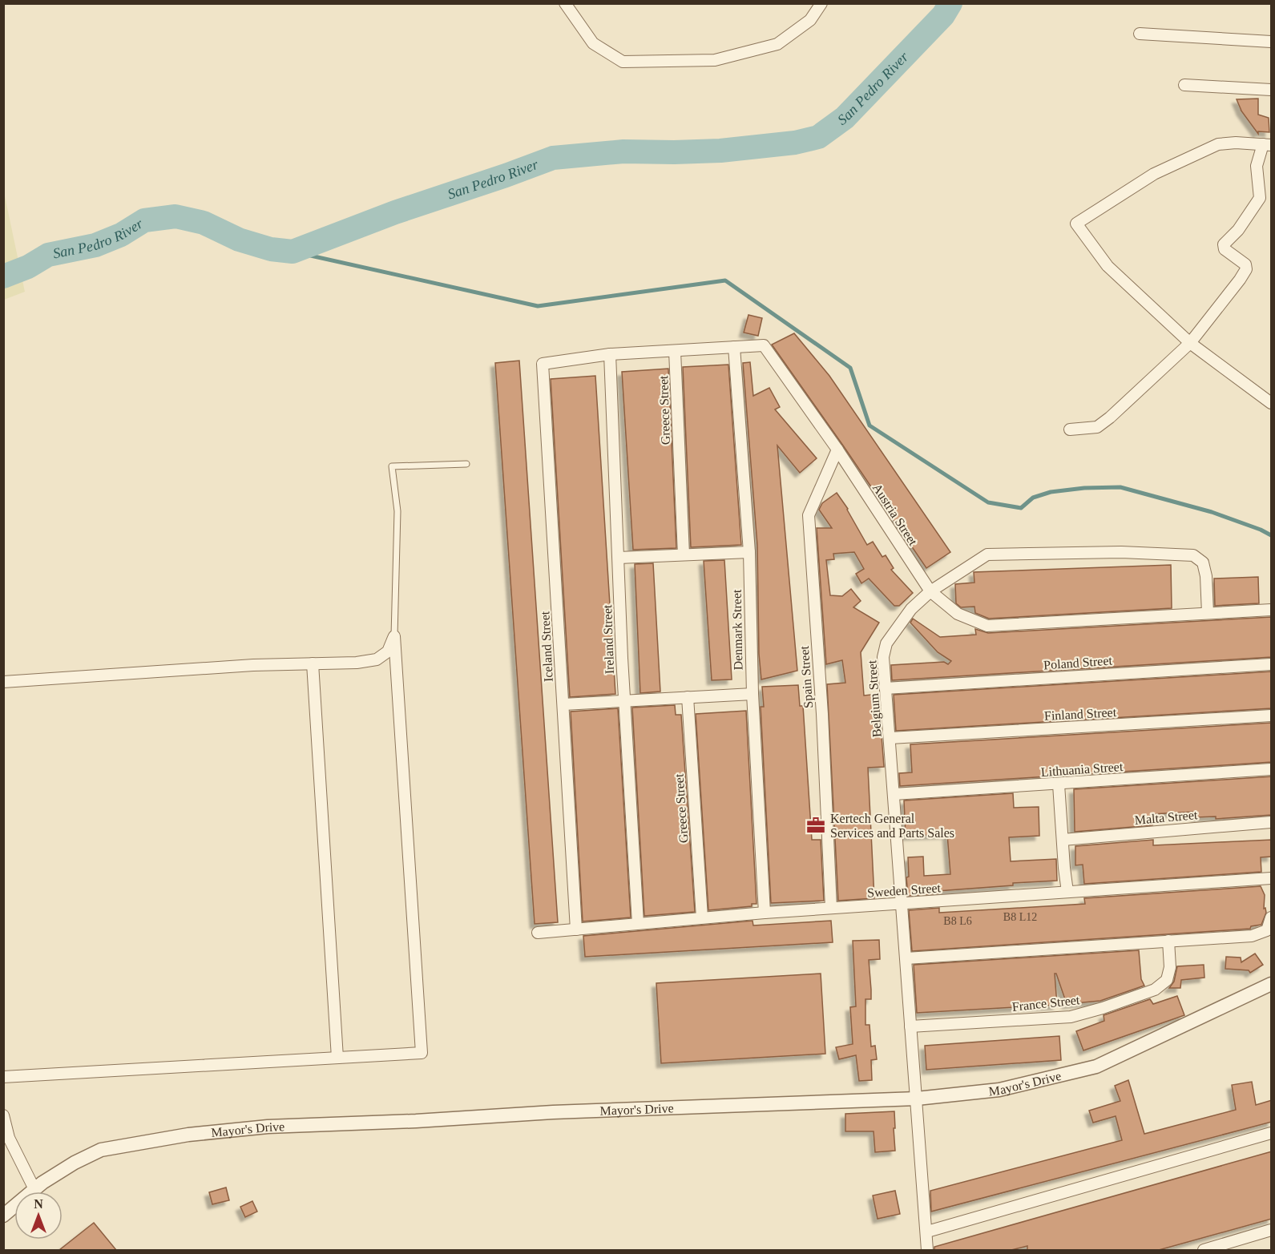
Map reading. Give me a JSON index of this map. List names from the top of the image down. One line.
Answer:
{"streets":{"street":["Greece Street","Austria Street","Denmark Street","Ireland Street","Iceland Street","Poland Street","Spain Street","Belgium Street","Finland Street","Lithuania Street","Malta Street","Sweden Street","France Street","Mayor's Drive"]},"crossings":[["Greece Street","Austria Street"],["Greece Street","Sweden Street"],["Austria Street","Denmark Street"],["Austria Street","Ireland Street"],["Austria Street","Iceland Street"],["Austria Street","Spain Street"],["Austria Street","Belgium Street"],["Denmark Street","Sweden Street"],["Ireland Street","Sweden Street"],["Iceland Street","Sweden Street"],["Poland Street","Belgium Street"],["Spain Street","Sweden Street"],["Belgium Street","Finland Street"],["Belgium Street","Lithuania Street"],["Belgium Street","Sweden Street"],["Belgium Street","France Street"],["Belgium Street","Mayor's Drive"]],"water":["San Pedro River"],"places":{"office":["Kertech General Services and Parts Sales"]},"house_numbers":["B8 L12","B8 L6"],"north":"top"}
